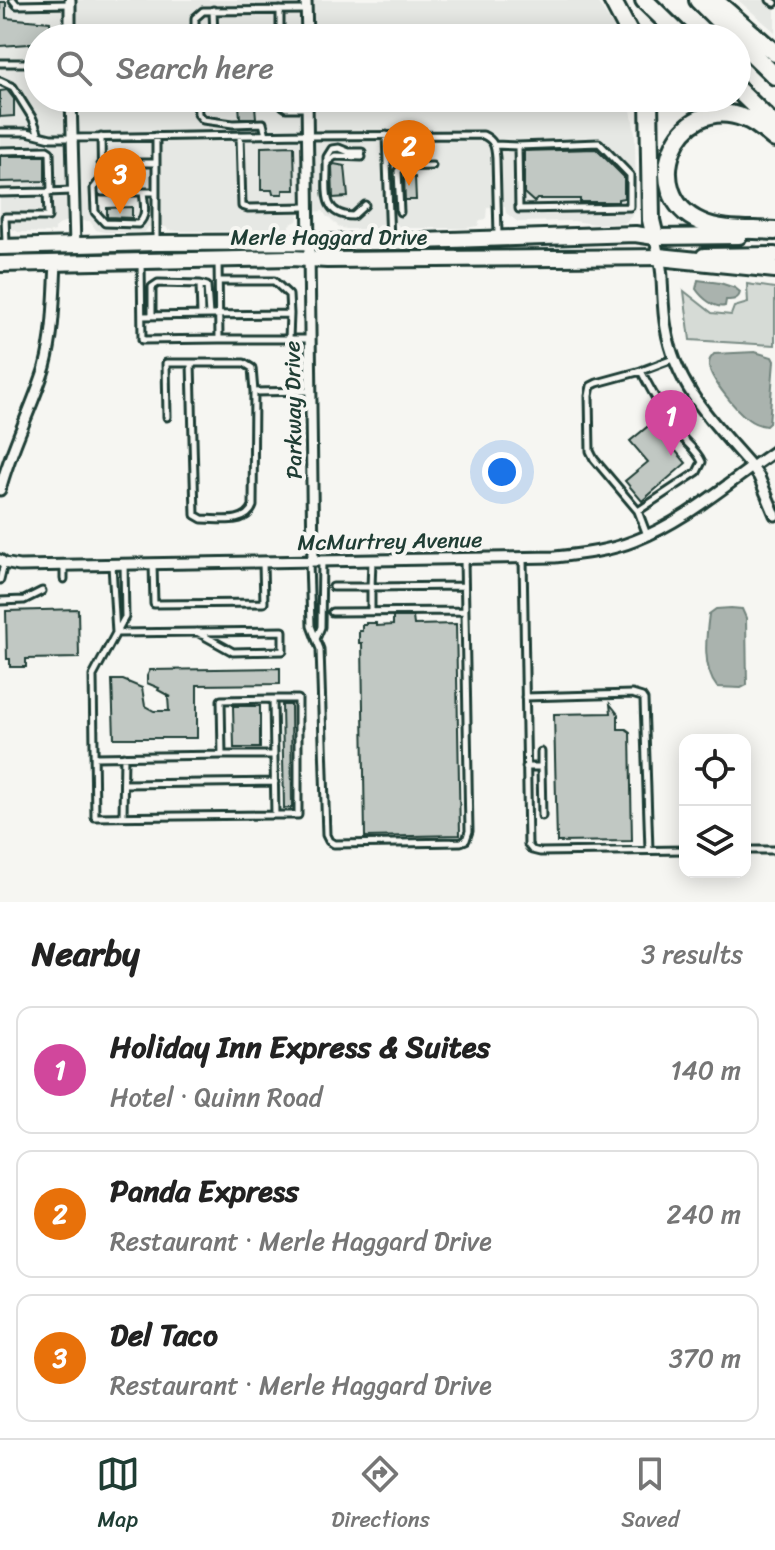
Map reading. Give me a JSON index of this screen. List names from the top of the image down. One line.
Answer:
{"streets":{"main road":["Merle Haggard Drive"],"street":["Parkway Drive","McMurtrey Avenue"]},"crossings":[["Merle Haggard Drive","Parkway Drive"],["Parkway Drive","McMurtrey Avenue"]],"page":{"search":"Search here","pins":["2","3","1"],"heading":["Nearby","3 results"],"list":[{"mark":"1","name":"Holiday Inn Express & Suites","note":"Hotel · Quinn Road","value":"140 m"},{"mark":"2","name":"Panda Express","note":"Restaurant · Merle Haggard Drive","value":"240 m"},{"mark":"3","name":"Del Taco","note":"Restaurant · Merle Haggard Drive","value":"370 m"}],"nav":["Map","Directions","Saved"]}}
